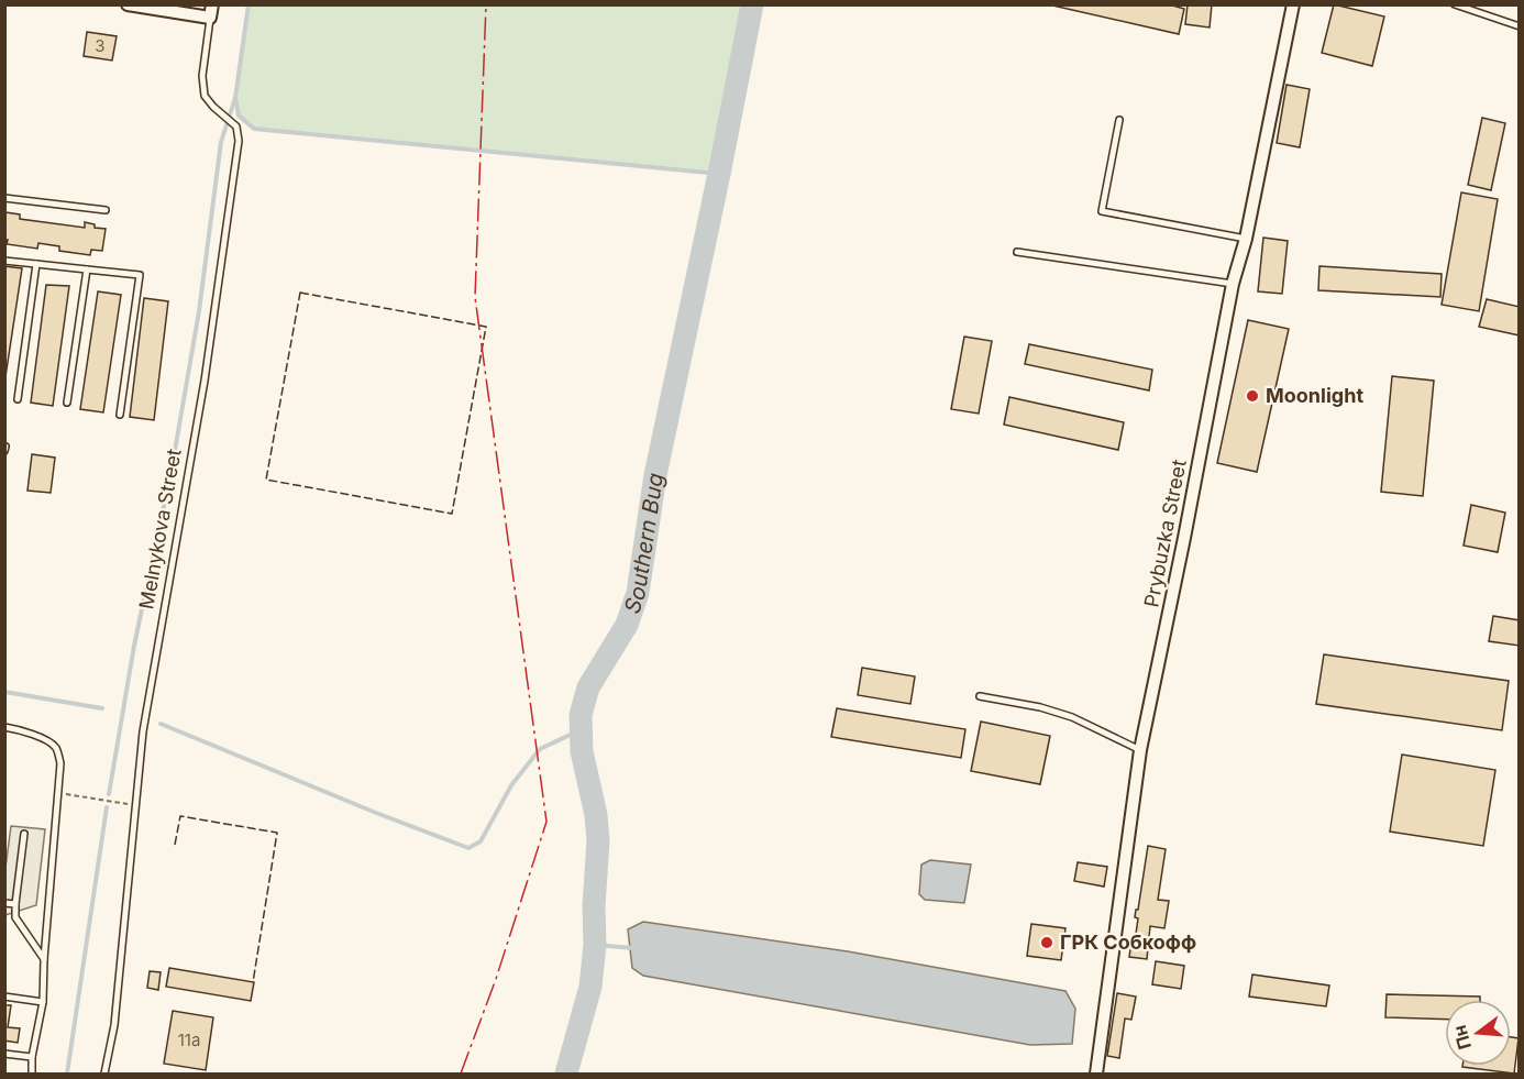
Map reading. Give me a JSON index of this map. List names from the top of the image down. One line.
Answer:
{"streets":{"street":["Prybuzka Street"],"lane":["Melnykova Street"]},"water":["Southern Bug"],"places":["Moonlight","ГРК Собкофф"],"house_numbers":["3","11а"],"north":"left"}
